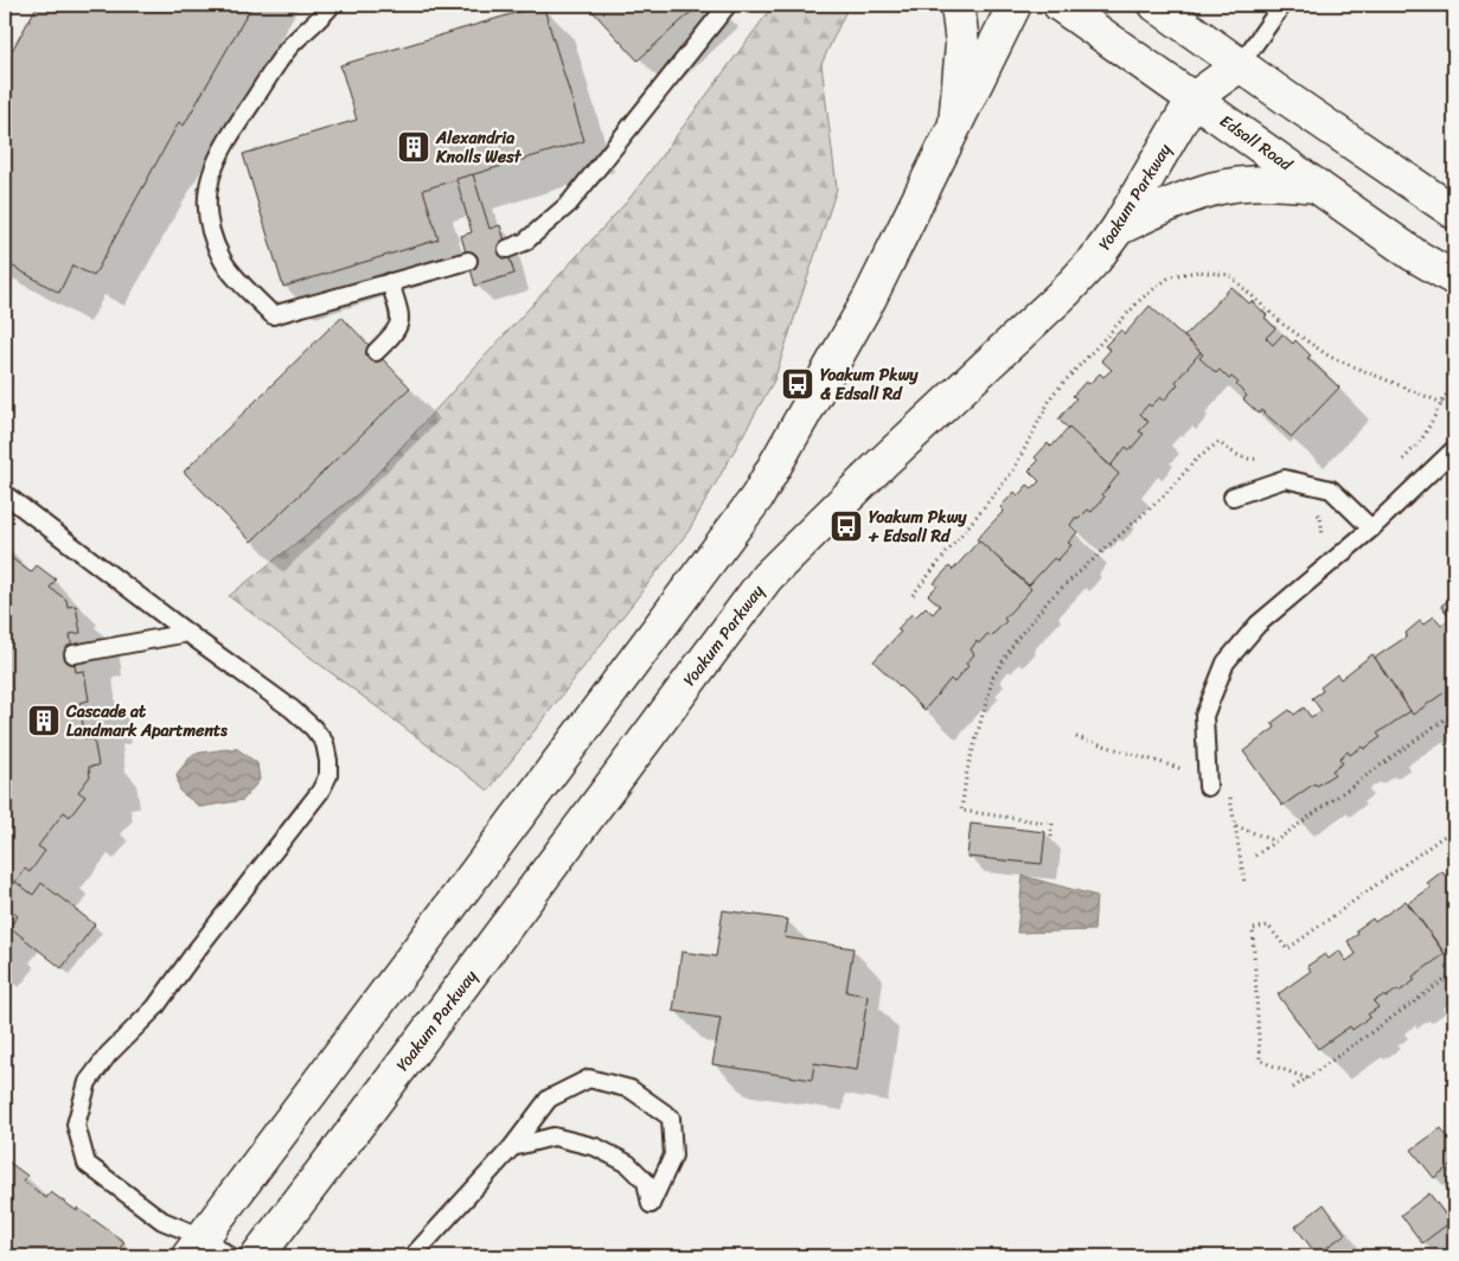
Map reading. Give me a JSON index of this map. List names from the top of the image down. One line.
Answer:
{"streets":{"street":["Edsall Road","Yoakum Parkway"]},"crossings":[["Edsall Road","Yoakum Parkway"]],"places":{"building":["Alexandria Knolls West","Cascade at Landmark Apartments"],"bus stop":["Yoakum Pkwy & Edsall Rd","Yoakum Pkwy + Edsall Rd"]}}
